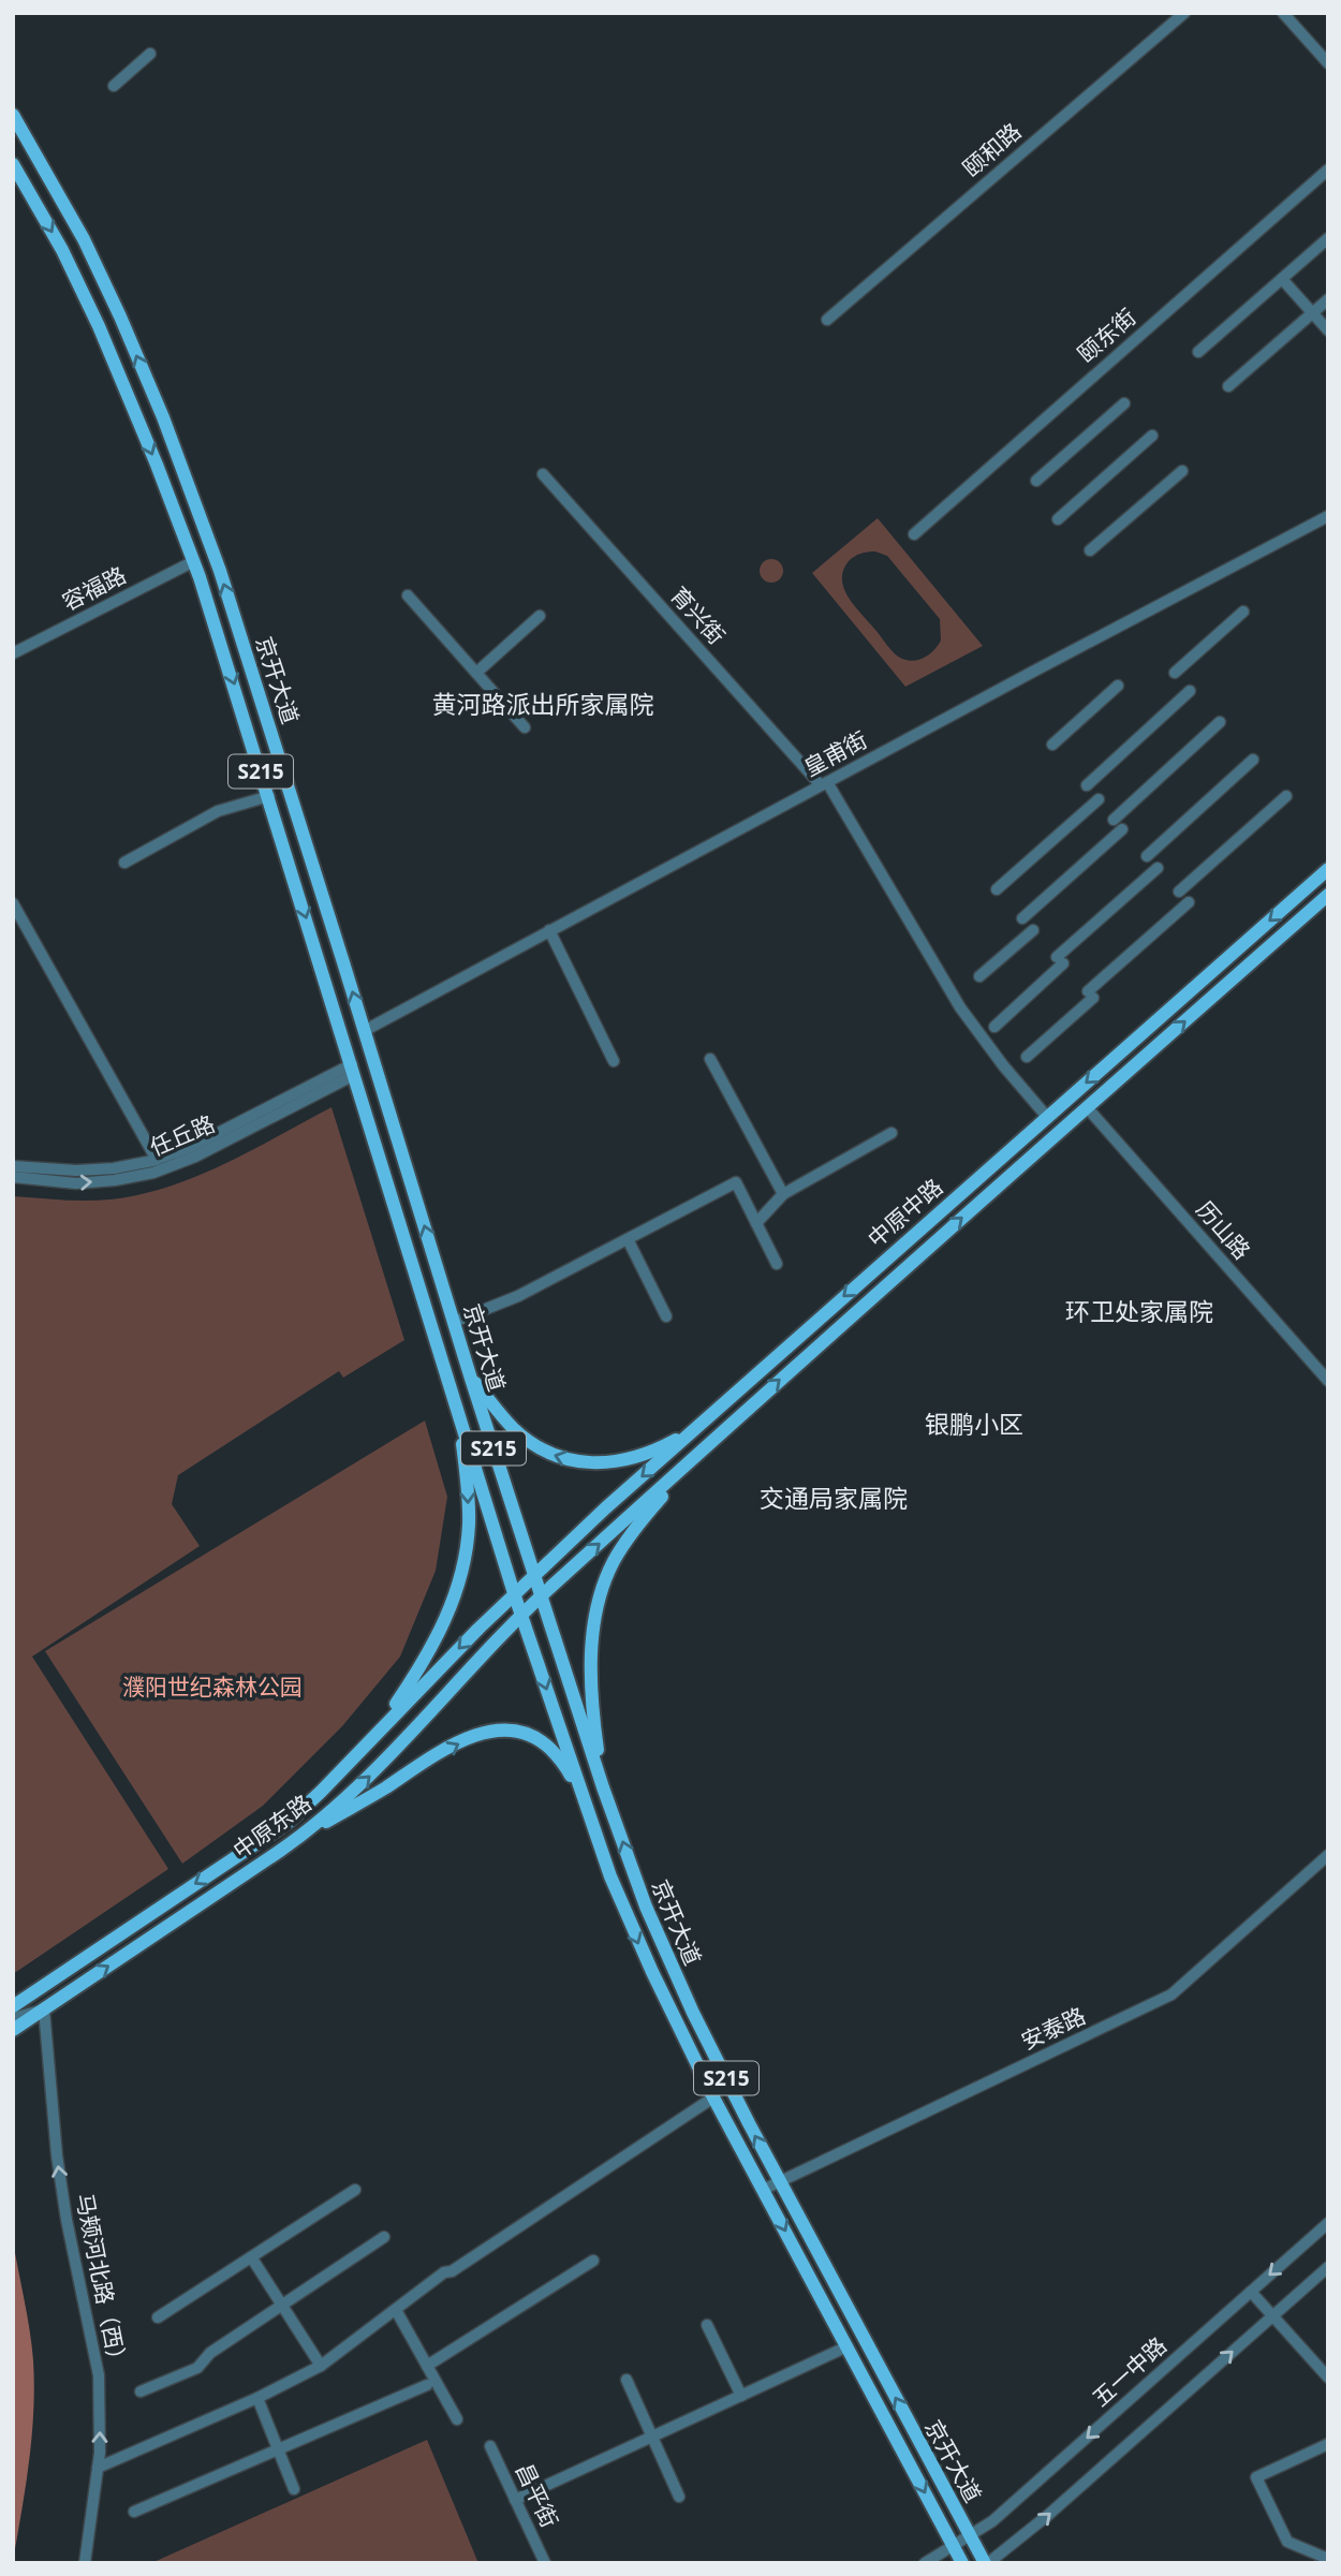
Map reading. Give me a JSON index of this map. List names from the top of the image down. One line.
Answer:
{"streets":{"main road":["京开大道","S215","中原中路","中原东路"],"street":["颐和路","颐东街","容福路","育兴街","皇甫街","任丘路","历山路","安泰路","马颊河北路（西）","五一中路","昌平街"]},"crossings":[["容福路","京开大道"],["育兴街","皇甫街"],["育兴街","中原中路"],["京开大道","皇甫街"],["京开大道","任丘路"],["京开大道","中原中路"],["京开大道","中原东路"],["京开大道","安泰路"],["京开大道","五一中路"],["中原中路","历山路"],["中原中路","中原东路"],["中原东路","马颊河北路（西）"]],"one_way":["马颊河北路（西）"],"districts":["黄河路派出所家属院","环卫处家属院","银鹏小区","交通局家属院"],"parks":["濮阳世纪森林公园"]}
